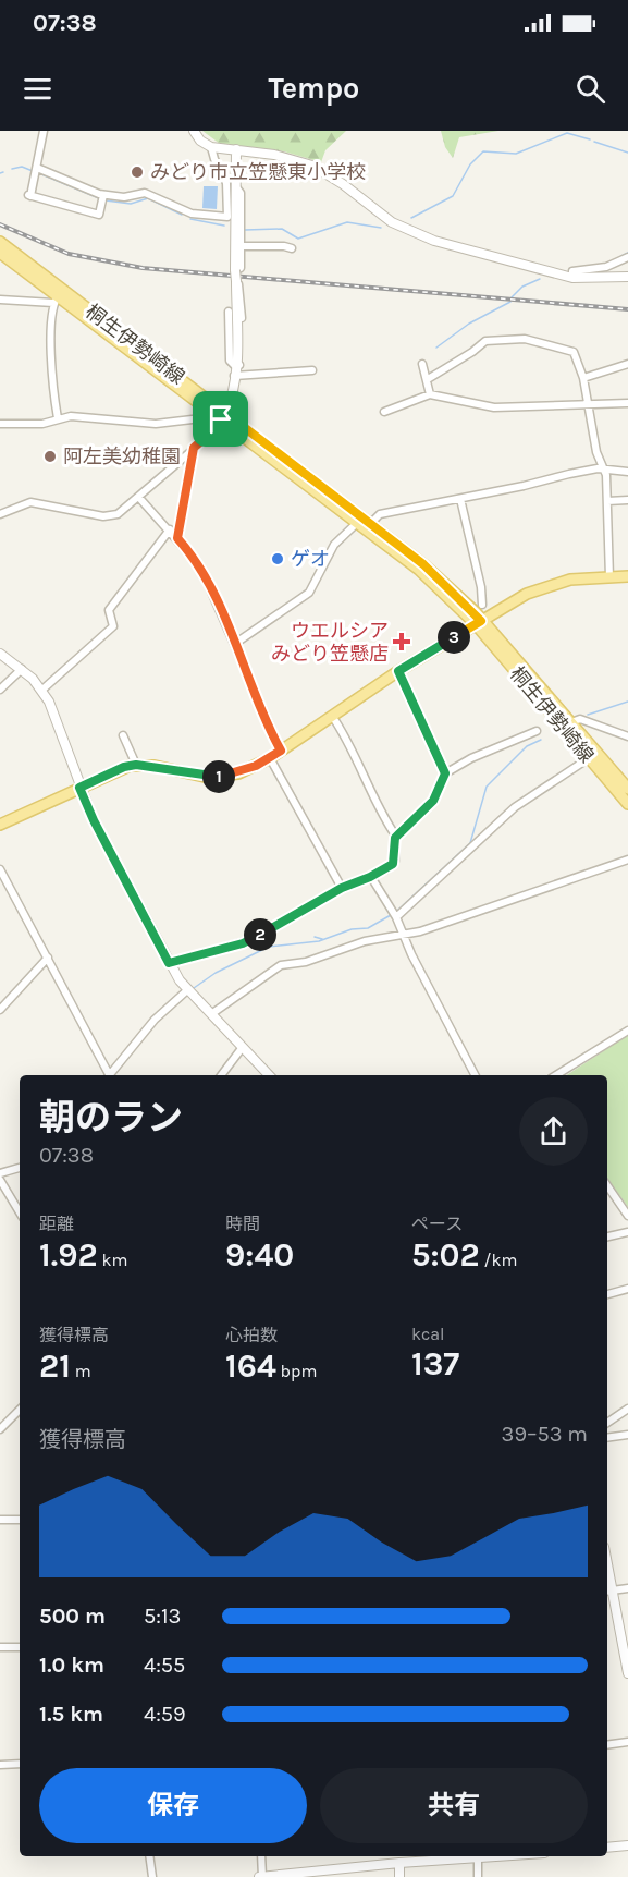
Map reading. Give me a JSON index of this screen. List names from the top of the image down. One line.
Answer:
{"streets":{"main road":["桐生伊勢崎線"]},"places":{"other":["みどり市立笠懸東小学校","阿左美幼稚園","ゲオ"],"health":["ウエルシア みどり笠懸店"]},"page":{"status":"07:38","header":"Tempo","pins":["3","1","2"],"heading":["朝のラン","07:38"],"stats":[["距離","1.92 km"],["時間","9:40"],["ペース","5:02 /km"],["獲得標高","21 m"],["心拍数","164 bpm"],["kcal","137"]],"chart":["獲得標高","39–53 m"],"list":[{"name":"500 m","note":"5:13"},{"name":"1.0 km","note":"4:55"},{"name":"1.5 km","note":"4:59"}],"buttons":["保存","共有"]}}
